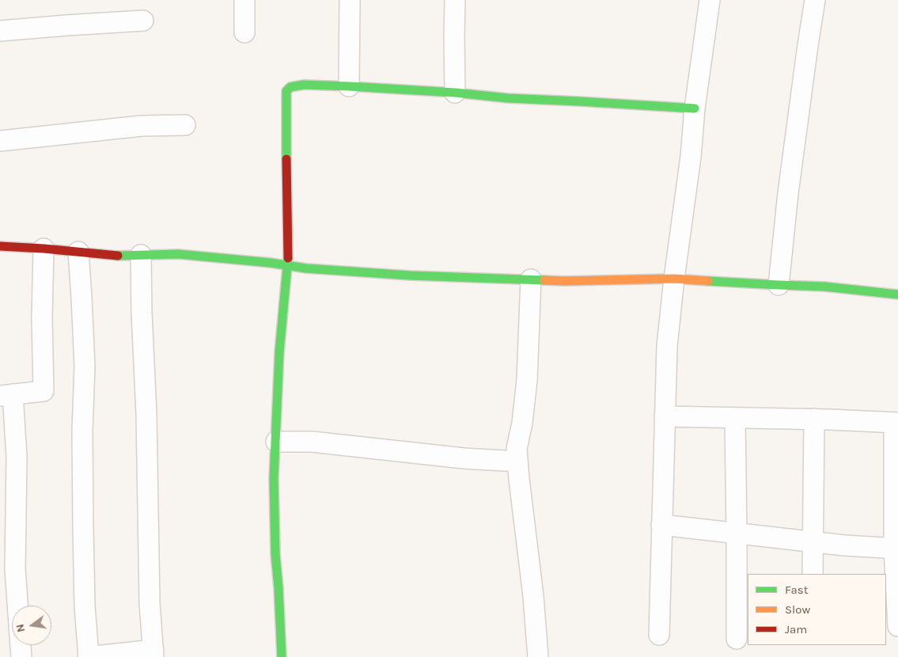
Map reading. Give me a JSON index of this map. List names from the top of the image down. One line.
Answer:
{"legend":["Fast","Slow","Jam"],"north":"left"}
